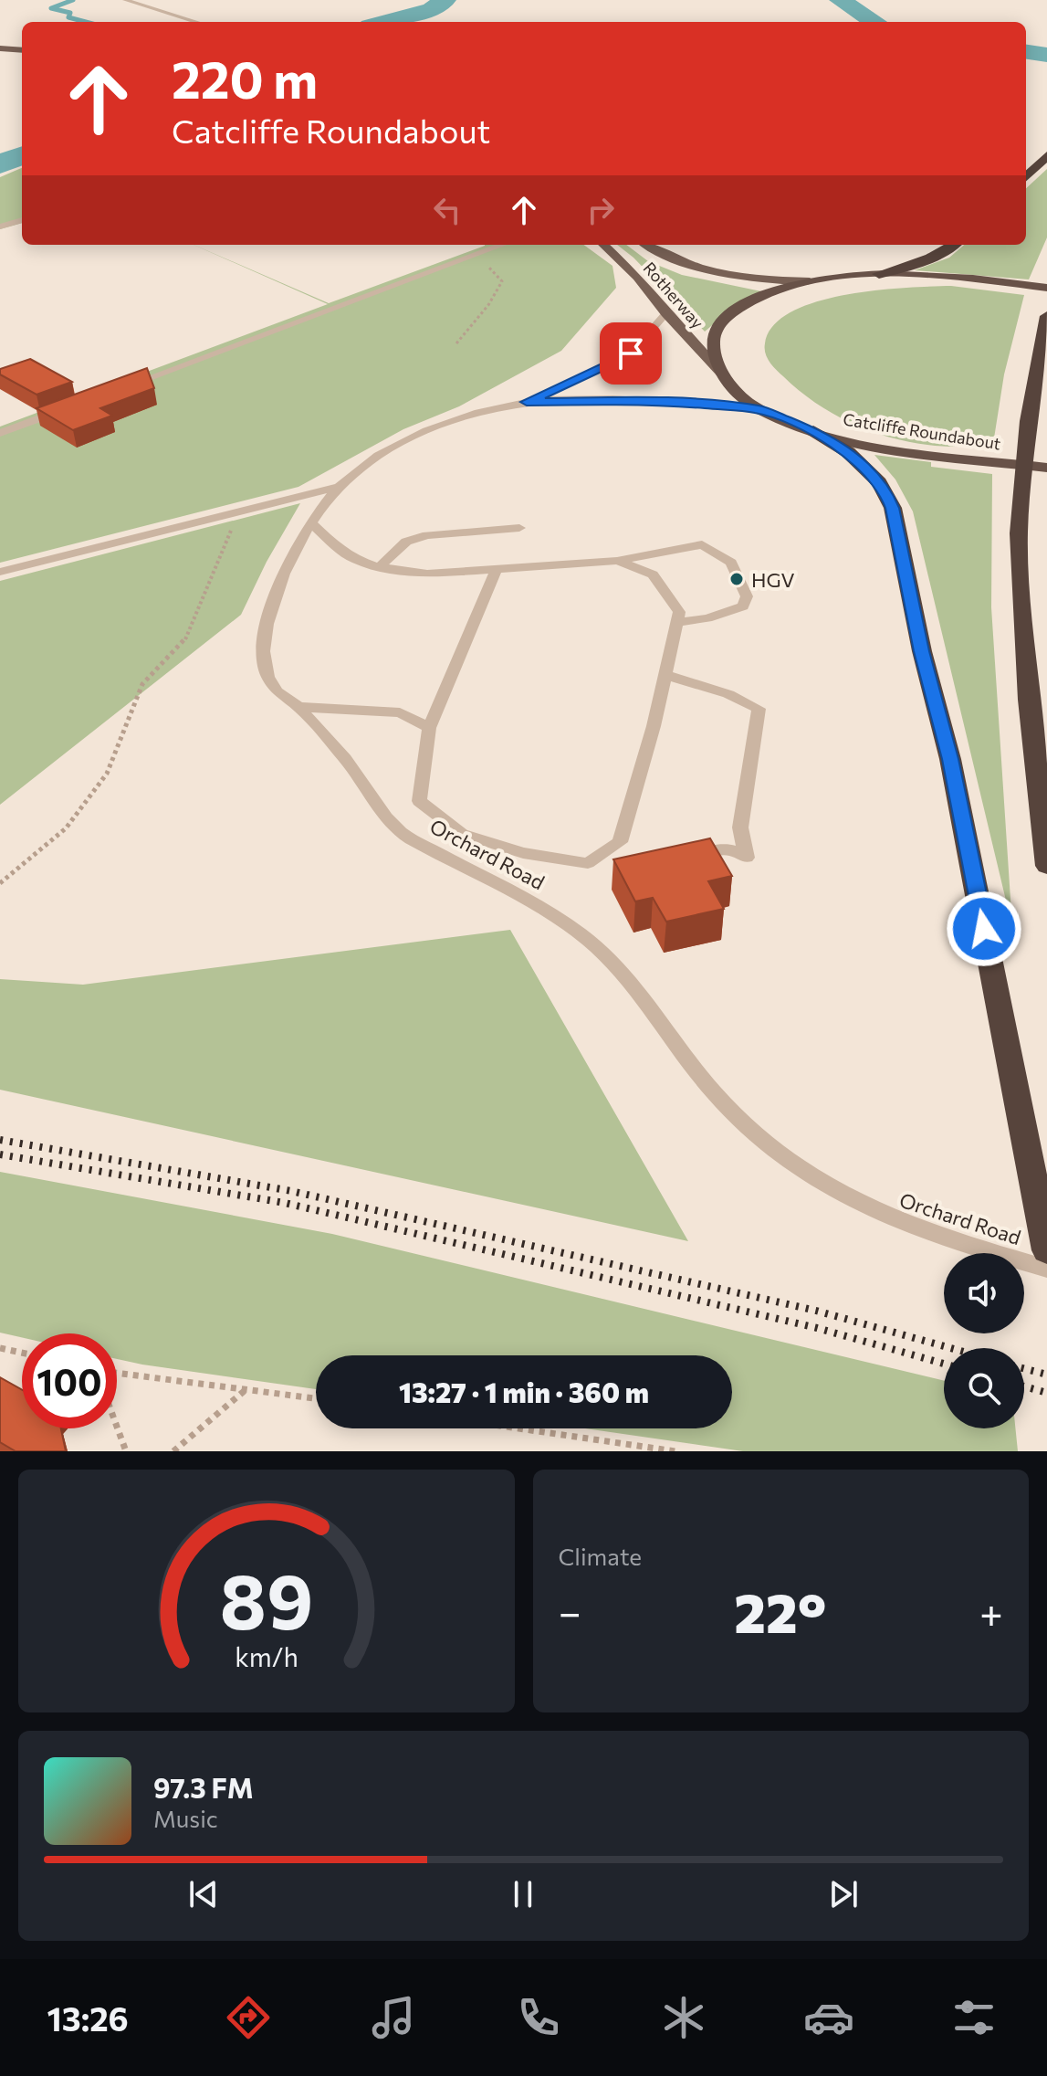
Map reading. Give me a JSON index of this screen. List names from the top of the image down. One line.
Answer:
{"streets":{"highway":["Catcliffe Roundabout"],"main road":["Rotherway"],"lane":["Orchard Road"]},"crossings":[["Rotherway","Catcliffe Roundabout"],["Rotherway","Orchard Road"],["Catcliffe Roundabout","Orchard Road"]],"places":["HGV"],"page":{"turn":["220 m","Catcliffe Roundabout"],"limit":"100","trip":"13:27 · 1 min · 360 m","tile":"Climate","heat":["−","22°","+"],"song":["97.3 FM","Music"],"tabs":"13:26","gauge":["89","km/h"]}}
